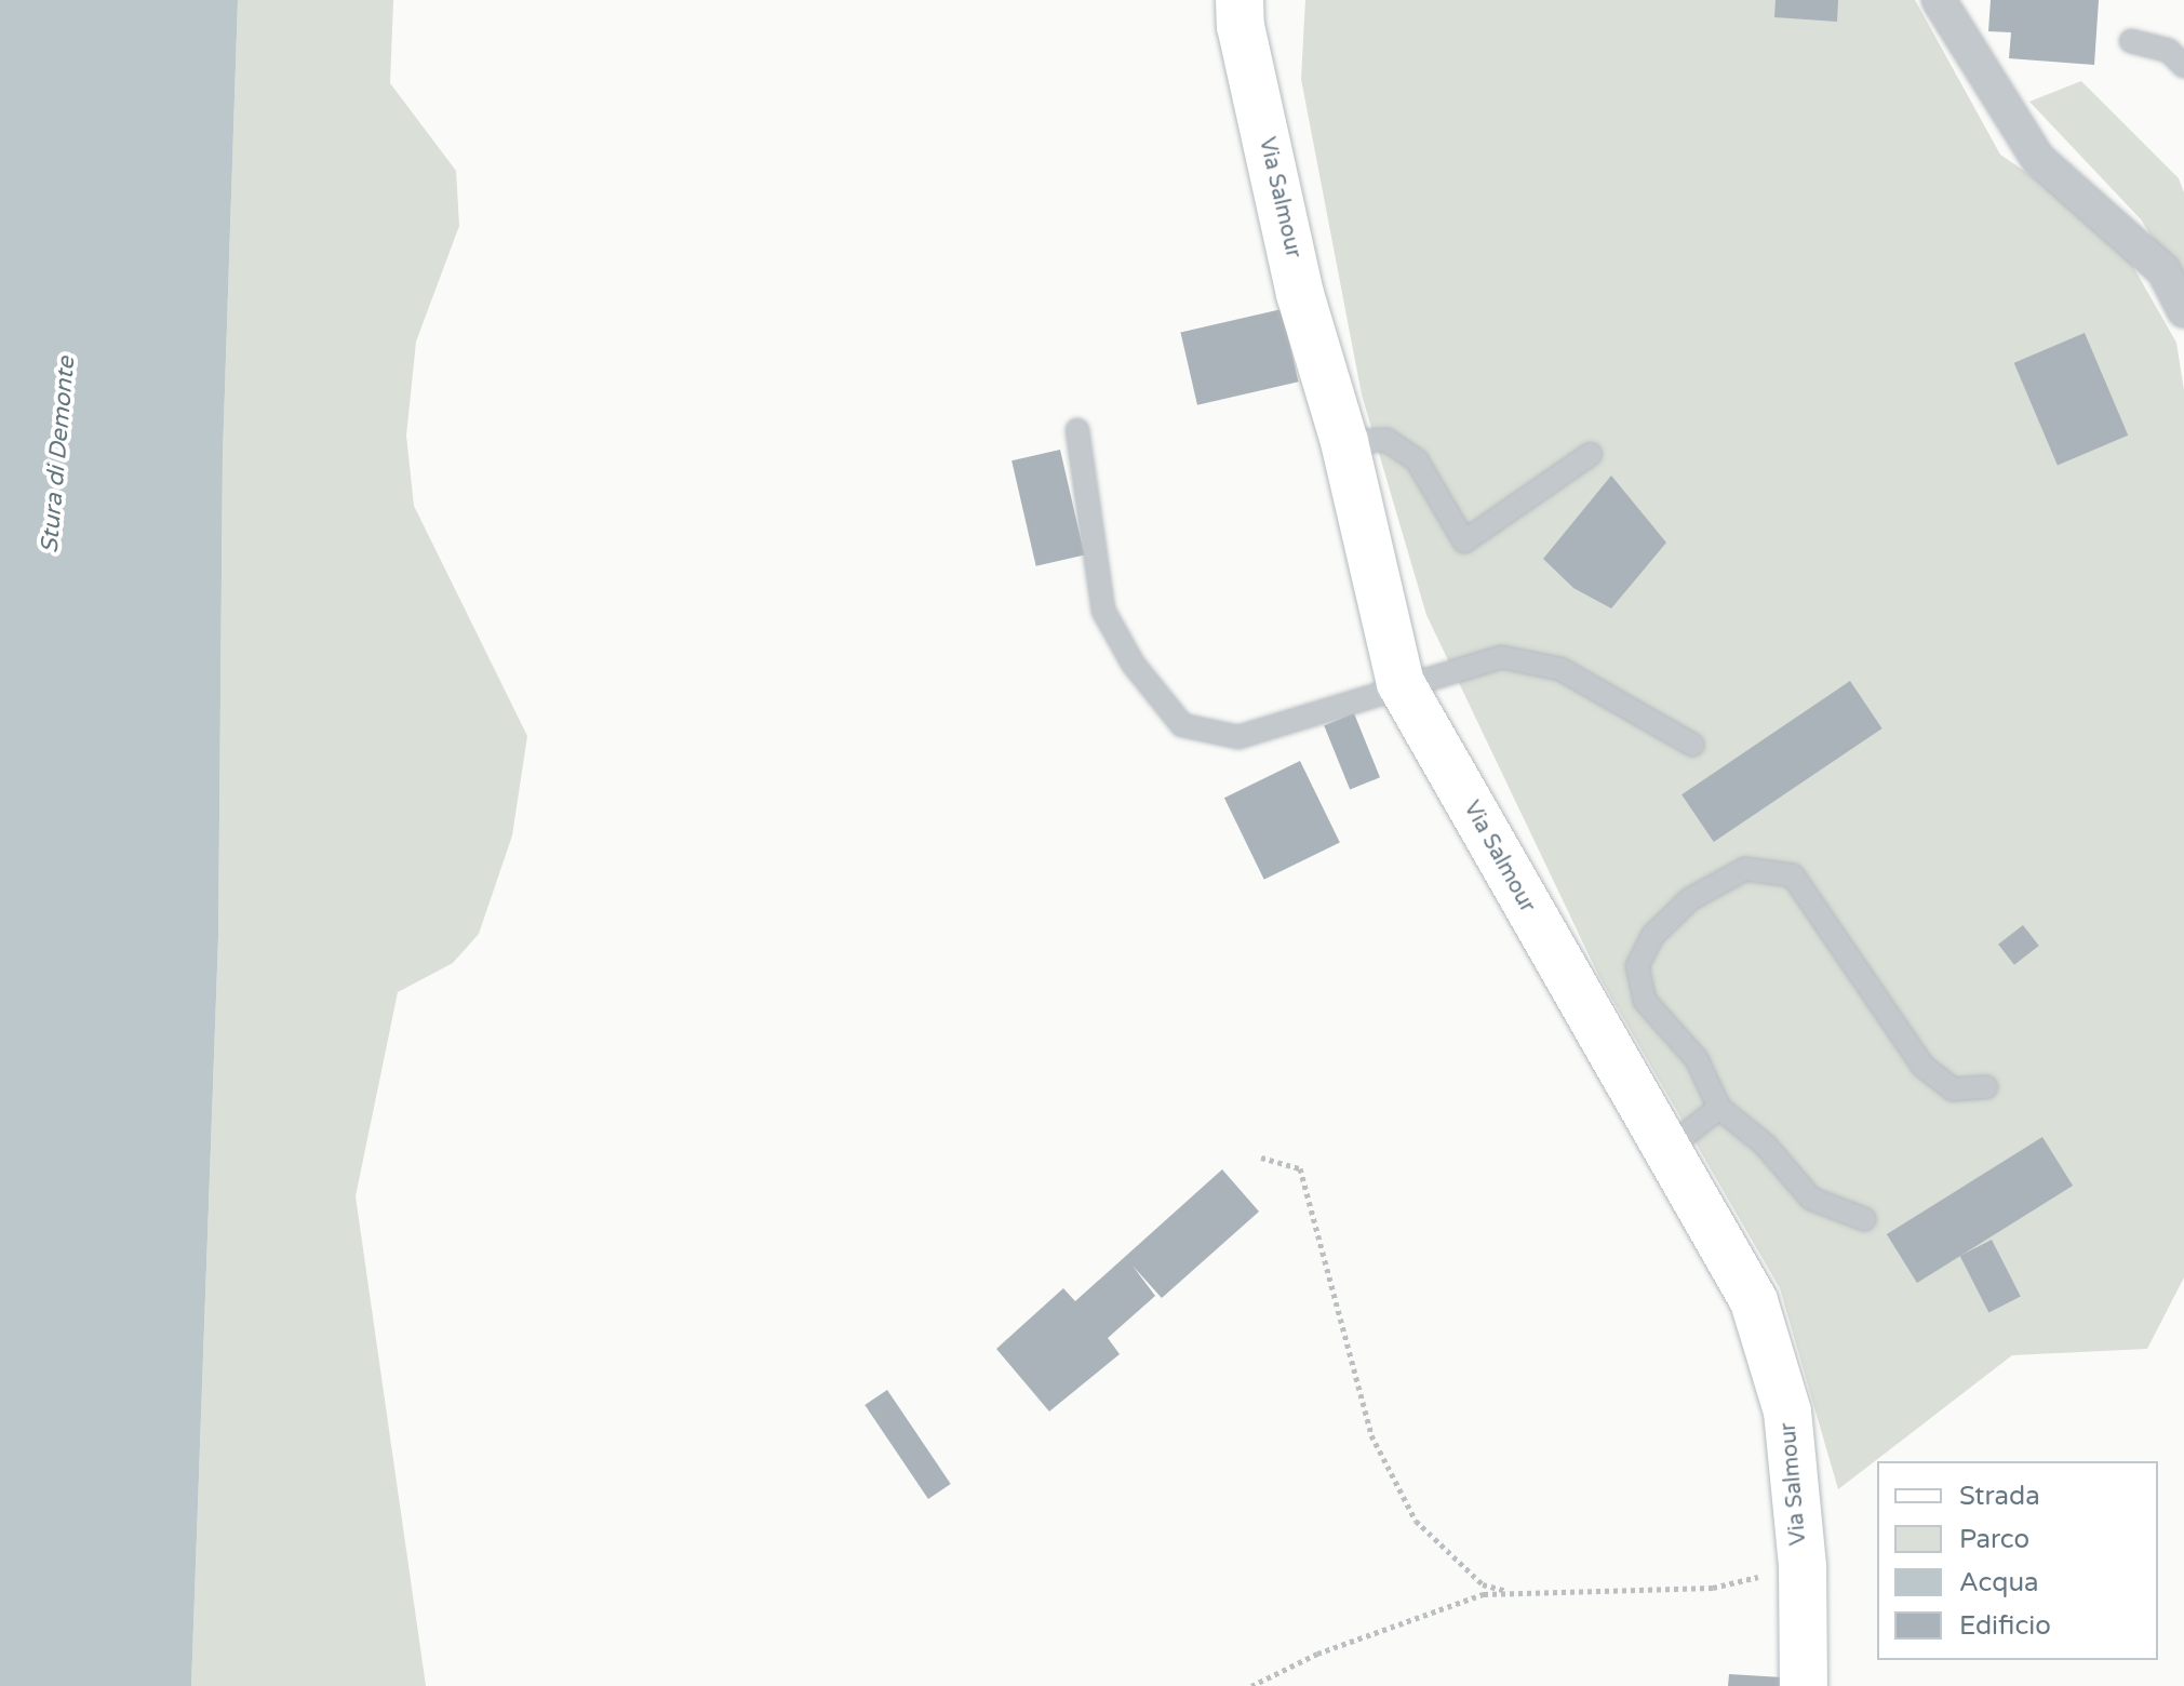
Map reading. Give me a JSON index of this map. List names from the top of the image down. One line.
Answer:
{"streets":{"main road":["Via Salmour"]},"water":["Stura di Demonte"],"legend":["Strada","Parco","Acqua","Edificio"]}
